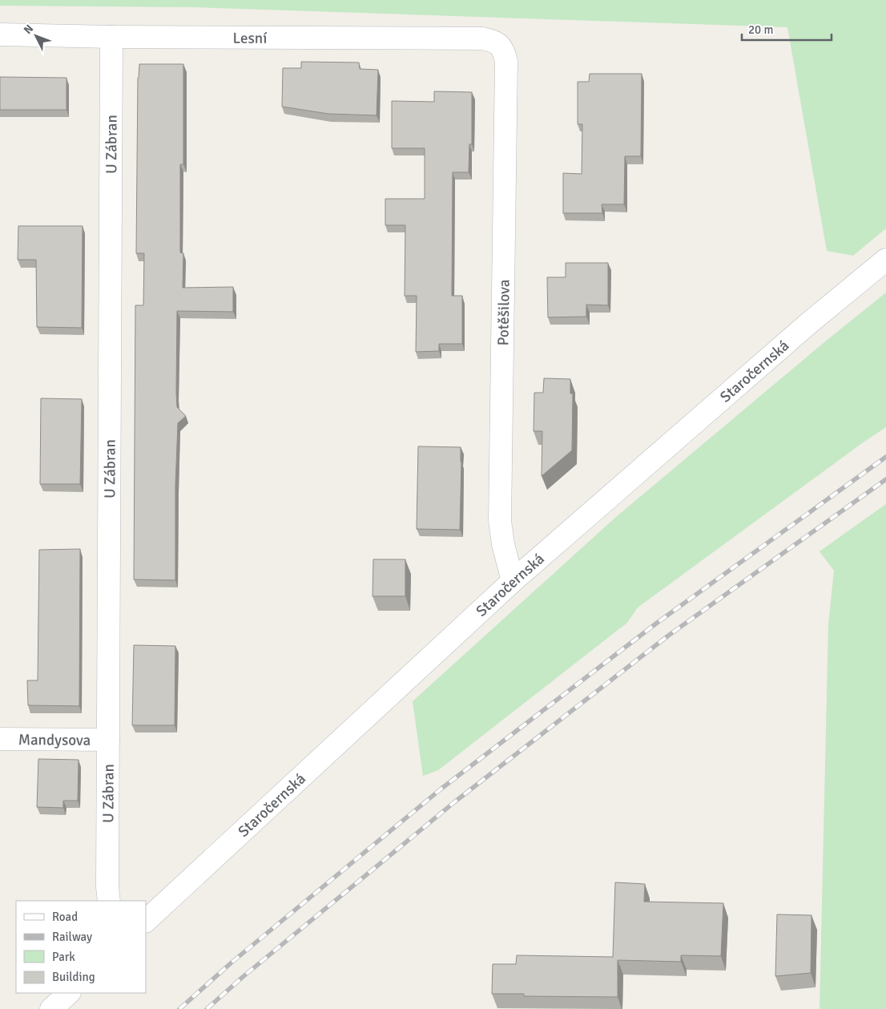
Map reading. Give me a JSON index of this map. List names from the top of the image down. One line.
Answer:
{"streets":{"street":["Lesní","U Zábran","Potěšilova","Staročernská","Mandysova"]},"crossings":[["Lesní","U Zábran"],["Lesní","Potěšilova"],["U Zábran","Mandysova"],["Potěšilova","Staročernská"]],"legend":["Road","Railway","Park","Building"],"scale_bar":"20 m","north":"top left"}
